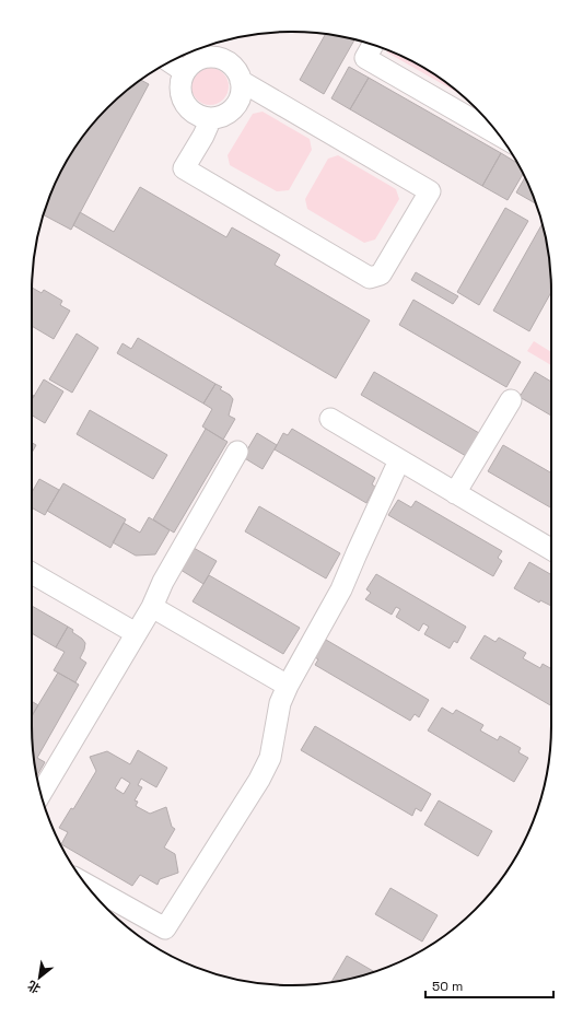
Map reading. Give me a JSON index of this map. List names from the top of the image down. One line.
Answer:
{"scale_bar":"50 m","north":"bottom left"}
